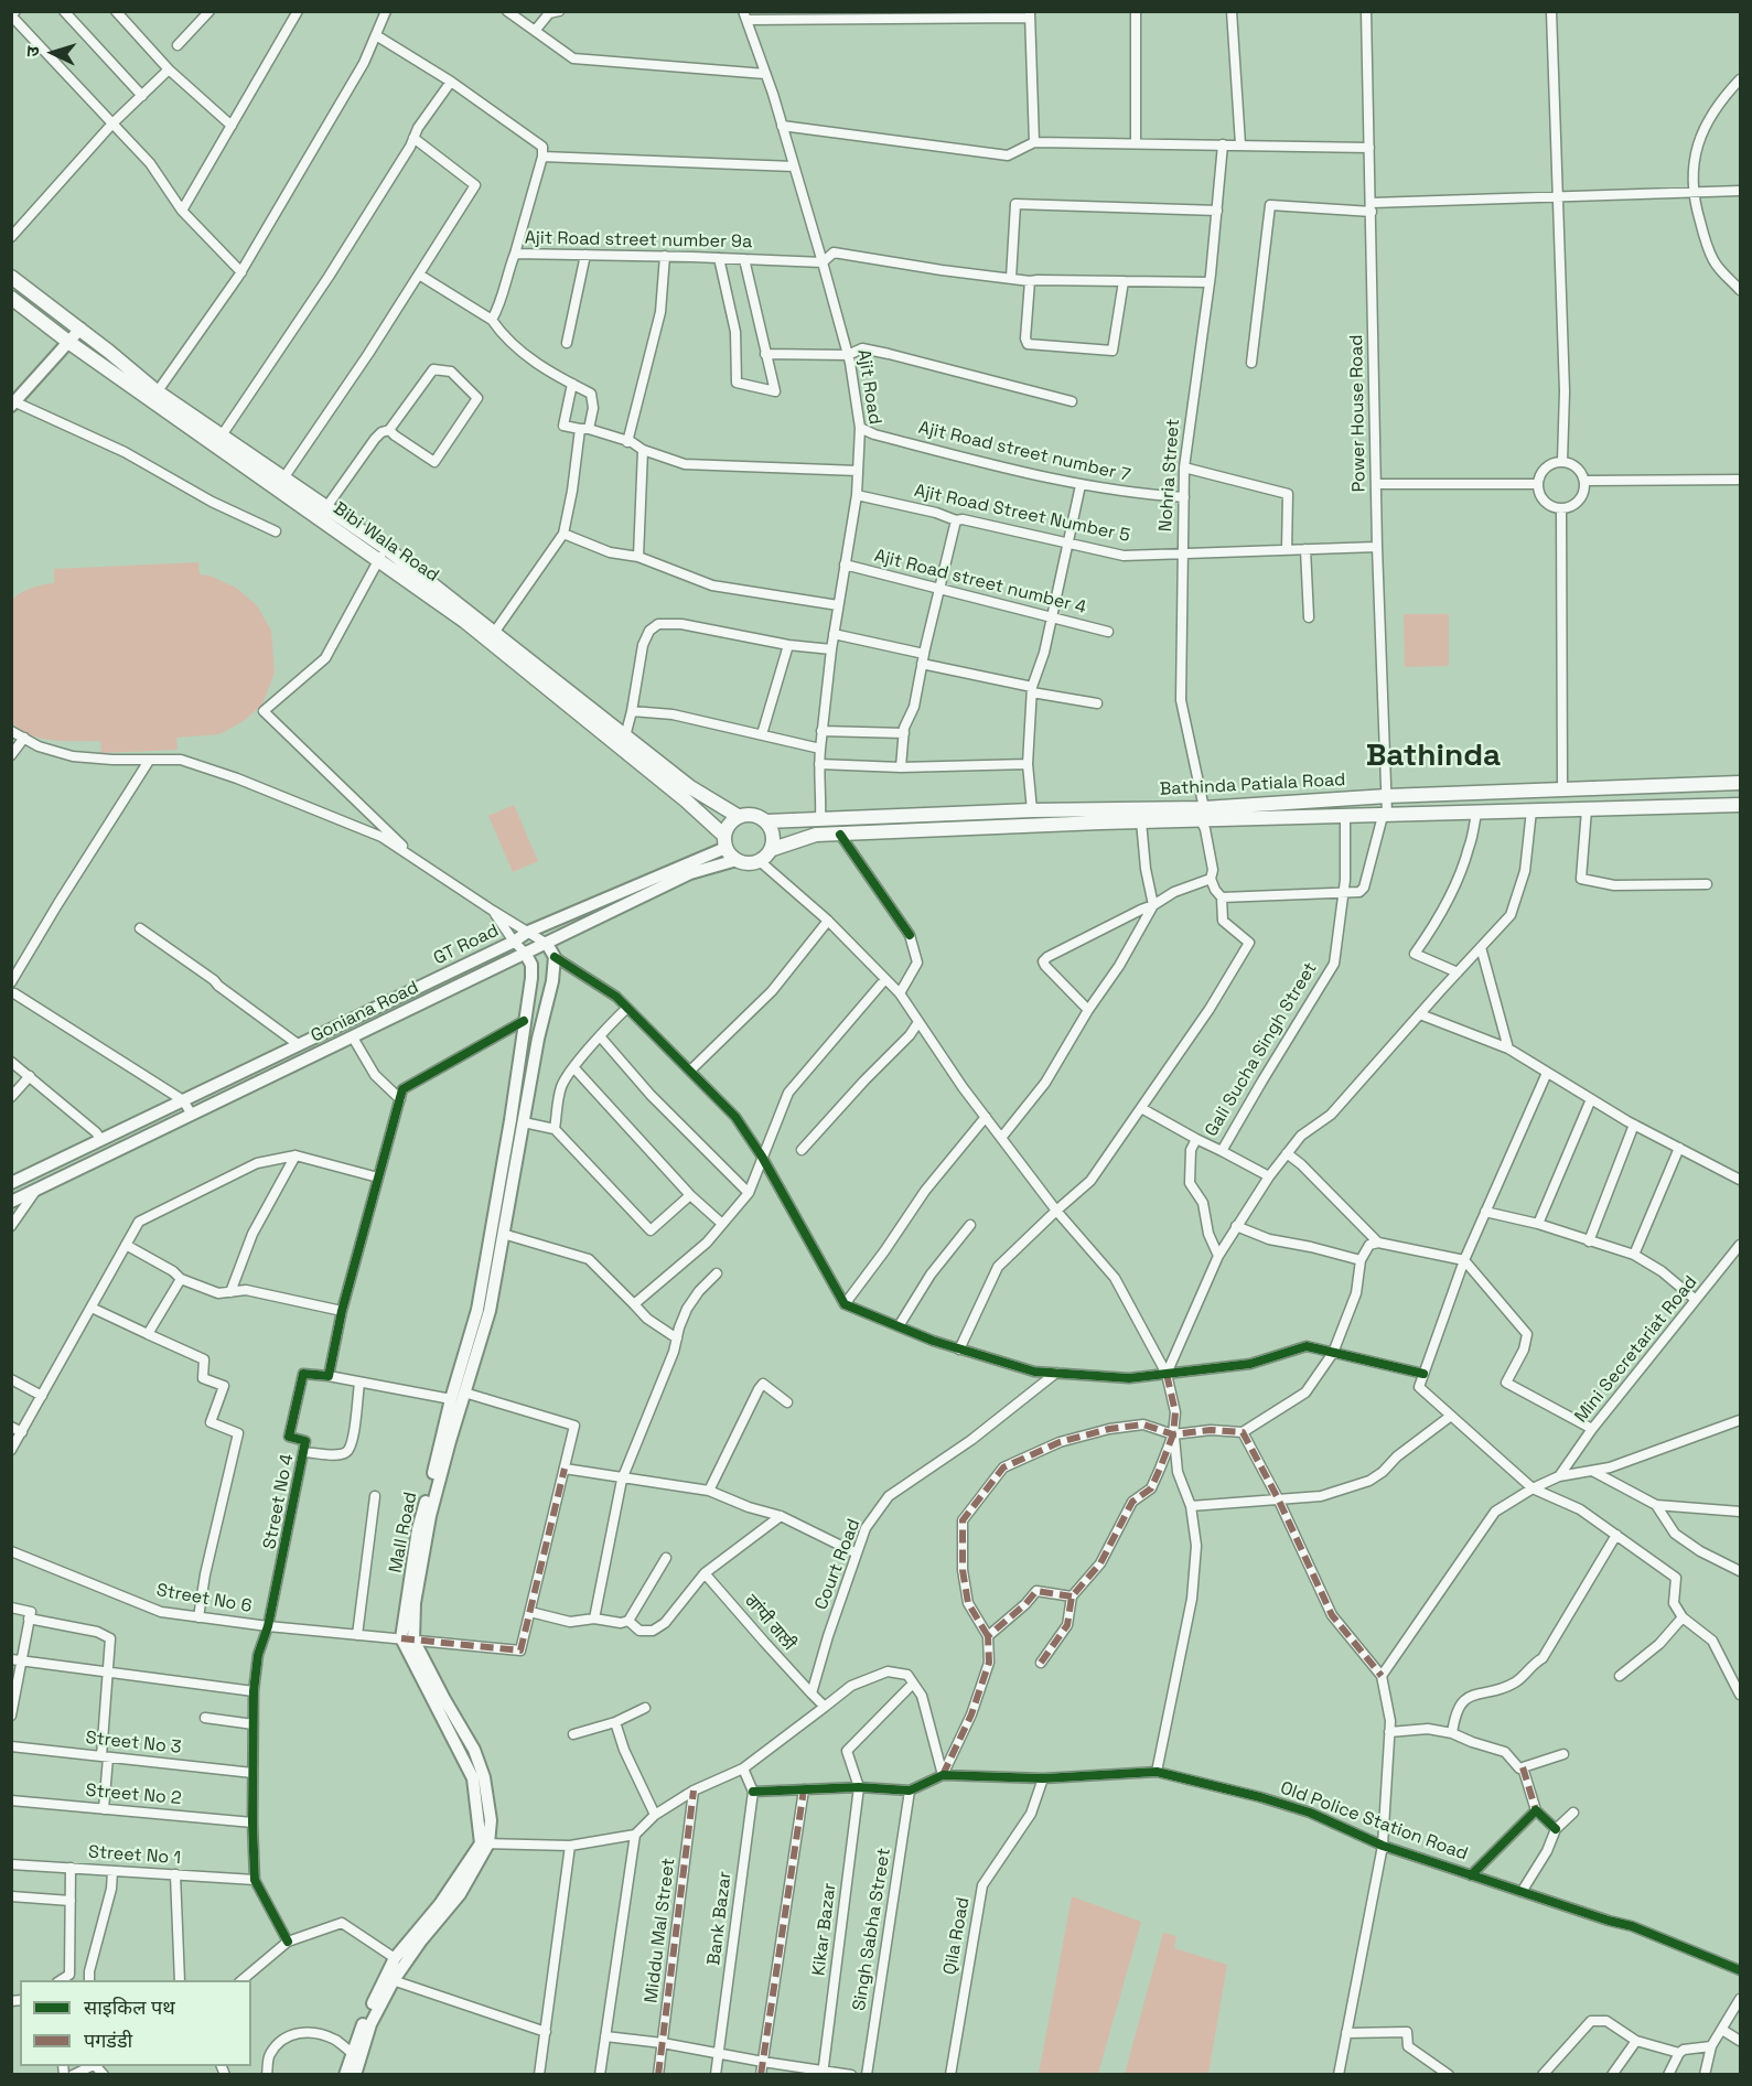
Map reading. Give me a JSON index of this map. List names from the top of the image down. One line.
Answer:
{"streets":{"highway":["Bibi Wala Road","Bathinda Patiala Road"],"main road":["GT Road","Goniana Road","Mall Road"],"street":["Ajit Road street number 9a","Ajit Road","Power House Road","Ajit Road street number 7","Nohria Street","Ajit Road Street Number 5","Ajit Road street number 4","Gali Sucha Singh Street","Mini Secretariat Road","Street No 4","Court Road","Street No 6","ਗਾਂਧੀ ਗਲੀ","Street No 3","Street No 2","Old Police Station Road","Street No 1","Bank Bazar","Kikar Bazar","Singh Sabha Street","Middu Mal Street","Qila Road"]},"crossings":[["Ajit Road street number 9a","Ajit Road"],["Ajit Road","Ajit Road street number 7"],["Ajit Road","Ajit Road Street Number 5"],["Ajit Road","Ajit Road street number 4"],["Ajit Road","Bathinda Patiala Road"],["Power House Road","Ajit Road Street Number 5"],["Power House Road","Bathinda Patiala Road"],["Power House Road","Gali Sucha Singh Street"],["Ajit Road street number 7","Nohria Street"],["Nohria Street","Ajit Road Street Number 5"],["Nohria Street","Bathinda Patiala Road"],["Bibi Wala Road","Bathinda Patiala Road"],["Bibi Wala Road","GT Road"],["Bibi Wala Road","Goniana Road"],["Bathinda Patiala Road","GT Road"],["Bathinda Patiala Road","Goniana Road"],["GT Road","Goniana Road"],["Goniana Road","Mall Road"],["Street No 4","Street No 6"],["Street No 4","Street No 3"],["Street No 4","Street No 2"],["Street No 4","Street No 1"],["Mall Road","Street No 6"],["Court Road","ਗਾਂਧੀ ਗਲੀ"],["Old Police Station Road","Qila Road"]],"districts":["Bathinda"],"legend":["साइकिल पथ","पगडंडी"],"north":"left"}
